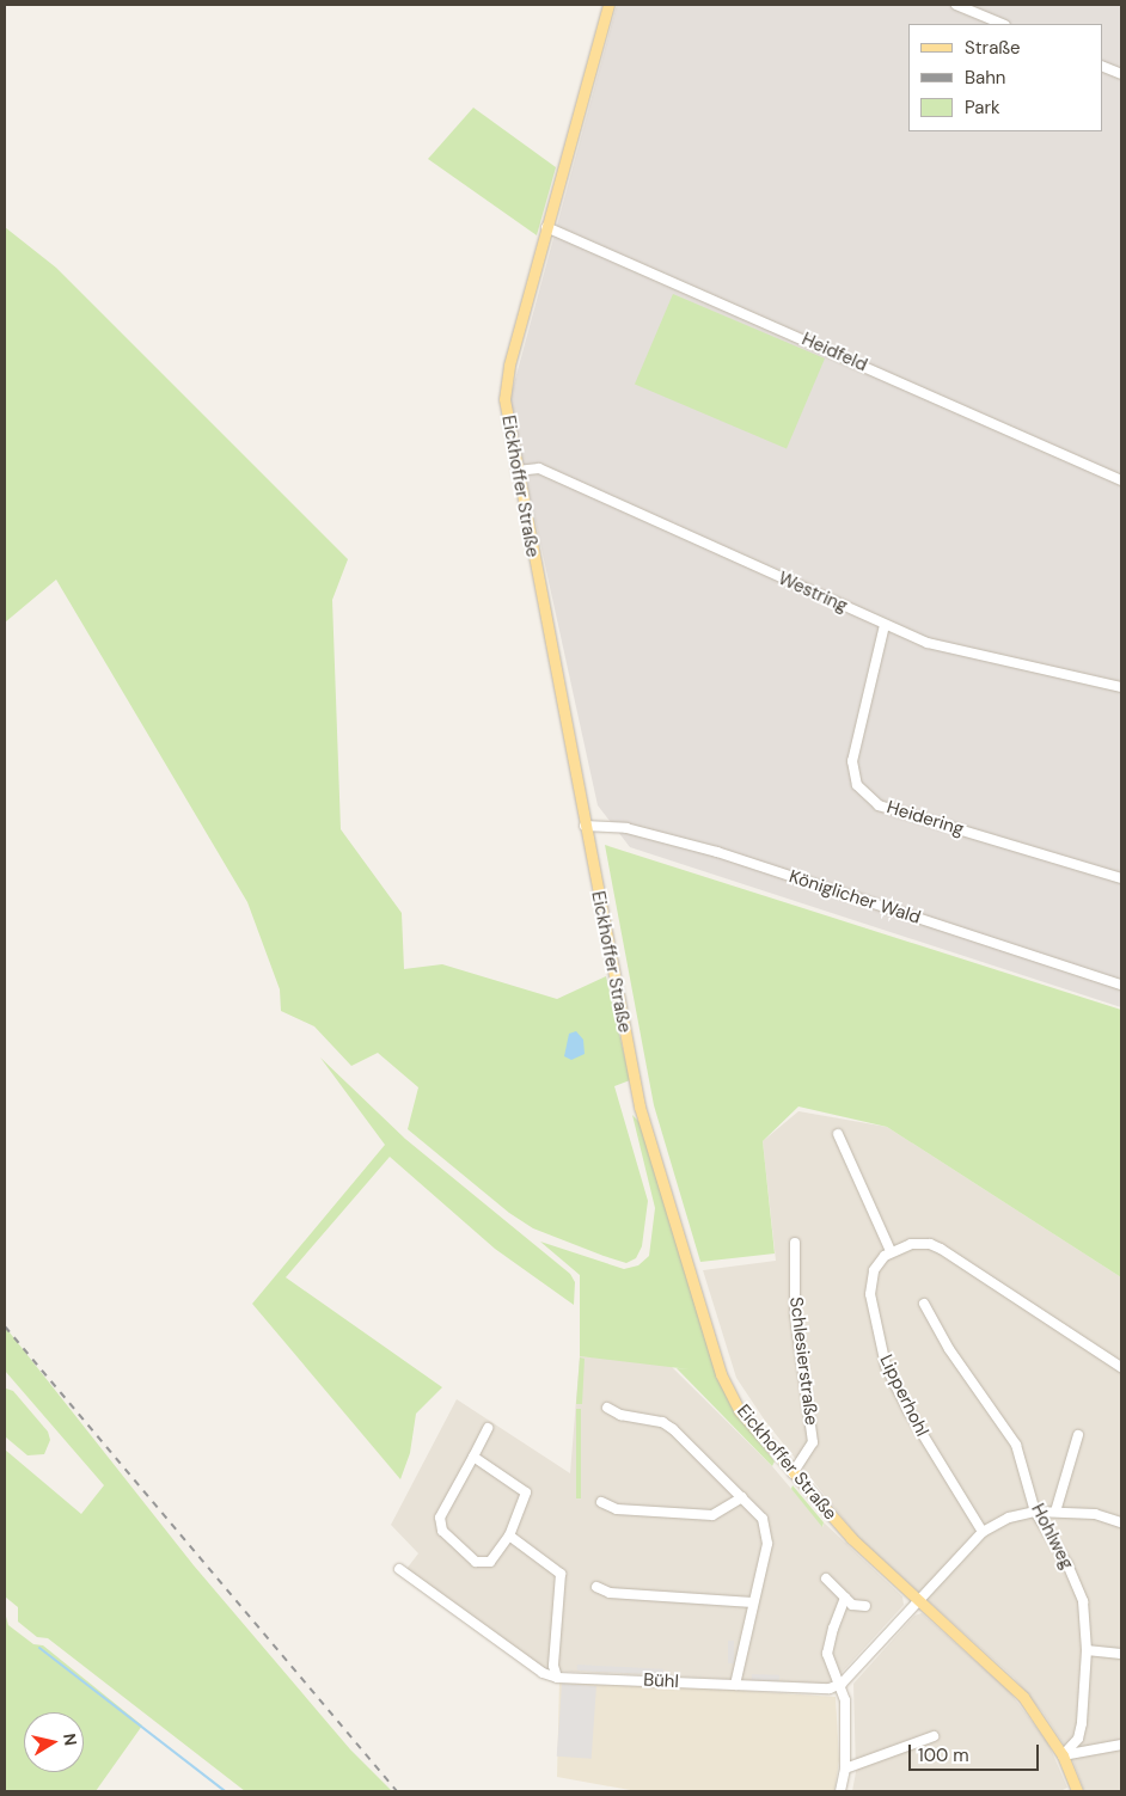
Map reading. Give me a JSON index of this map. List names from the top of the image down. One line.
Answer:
{"streets":{"main road":["Eickhoffer Straße"],"street":["Heidfeld","Westring","Heidering","Königlicher Wald","Schlesierstraße","Lipperhohl","Hohlweg","Bühl"]},"crossings":[["Heidfeld","Eickhoffer Straße"],["Eickhoffer Straße","Westring"],["Eickhoffer Straße","Königlicher Wald"],["Eickhoffer Straße","Schlesierstraße"],["Eickhoffer Straße","Hohlweg"],["Westring","Heidering"]],"legend":["Straße","Bahn","Park"],"scale_bar":"100 m","north":"right"}
